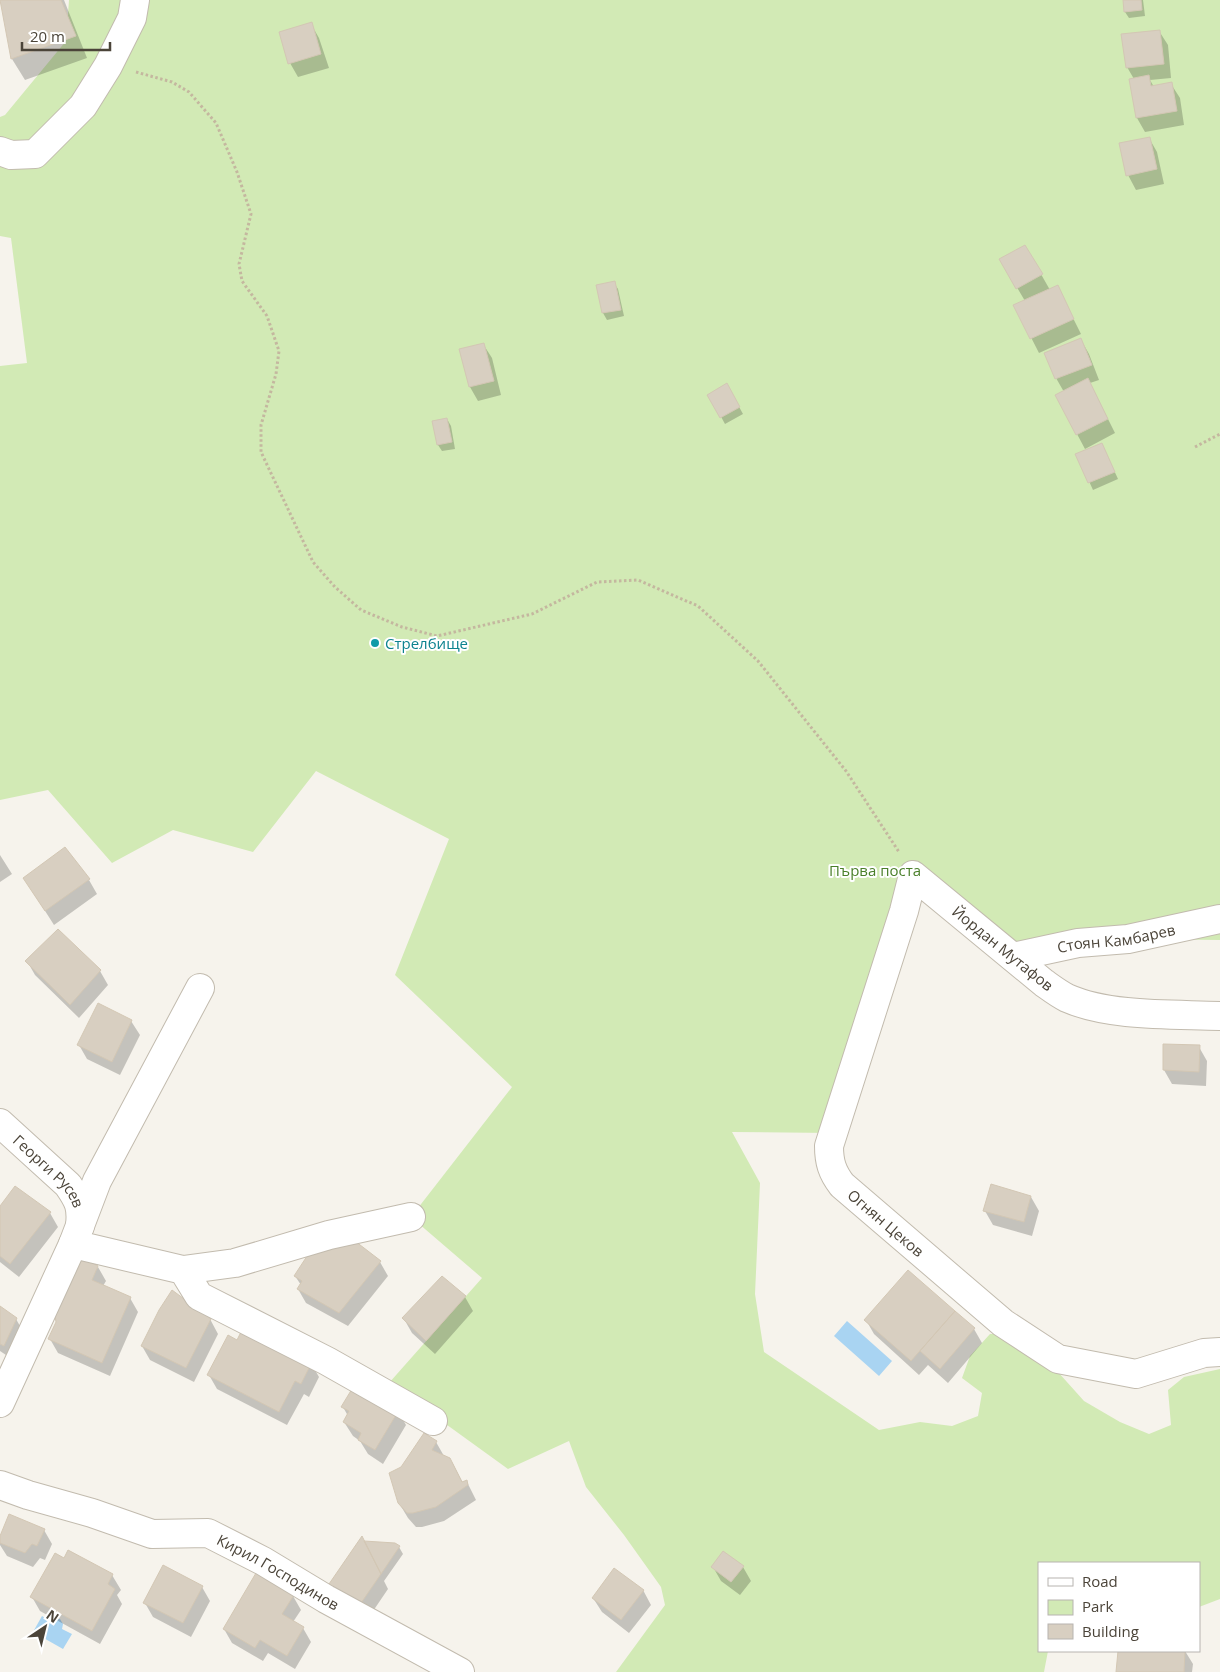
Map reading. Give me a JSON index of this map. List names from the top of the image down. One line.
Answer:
{"streets":{"street":["Стоян Камбарев","Йордан Мутафов","Георги Русев","Огнян Цеков","Кирил Господинов"]},"crossings":[["Стоян Камбарев","Йордан Мутафов"],["Йордан Мутафов","Огнян Цеков"]],"parks":["Първа поста"],"places":["Стрелбище"],"legend":["Road","Park","Building"],"scale_bar":"20 m","north":"top right"}
